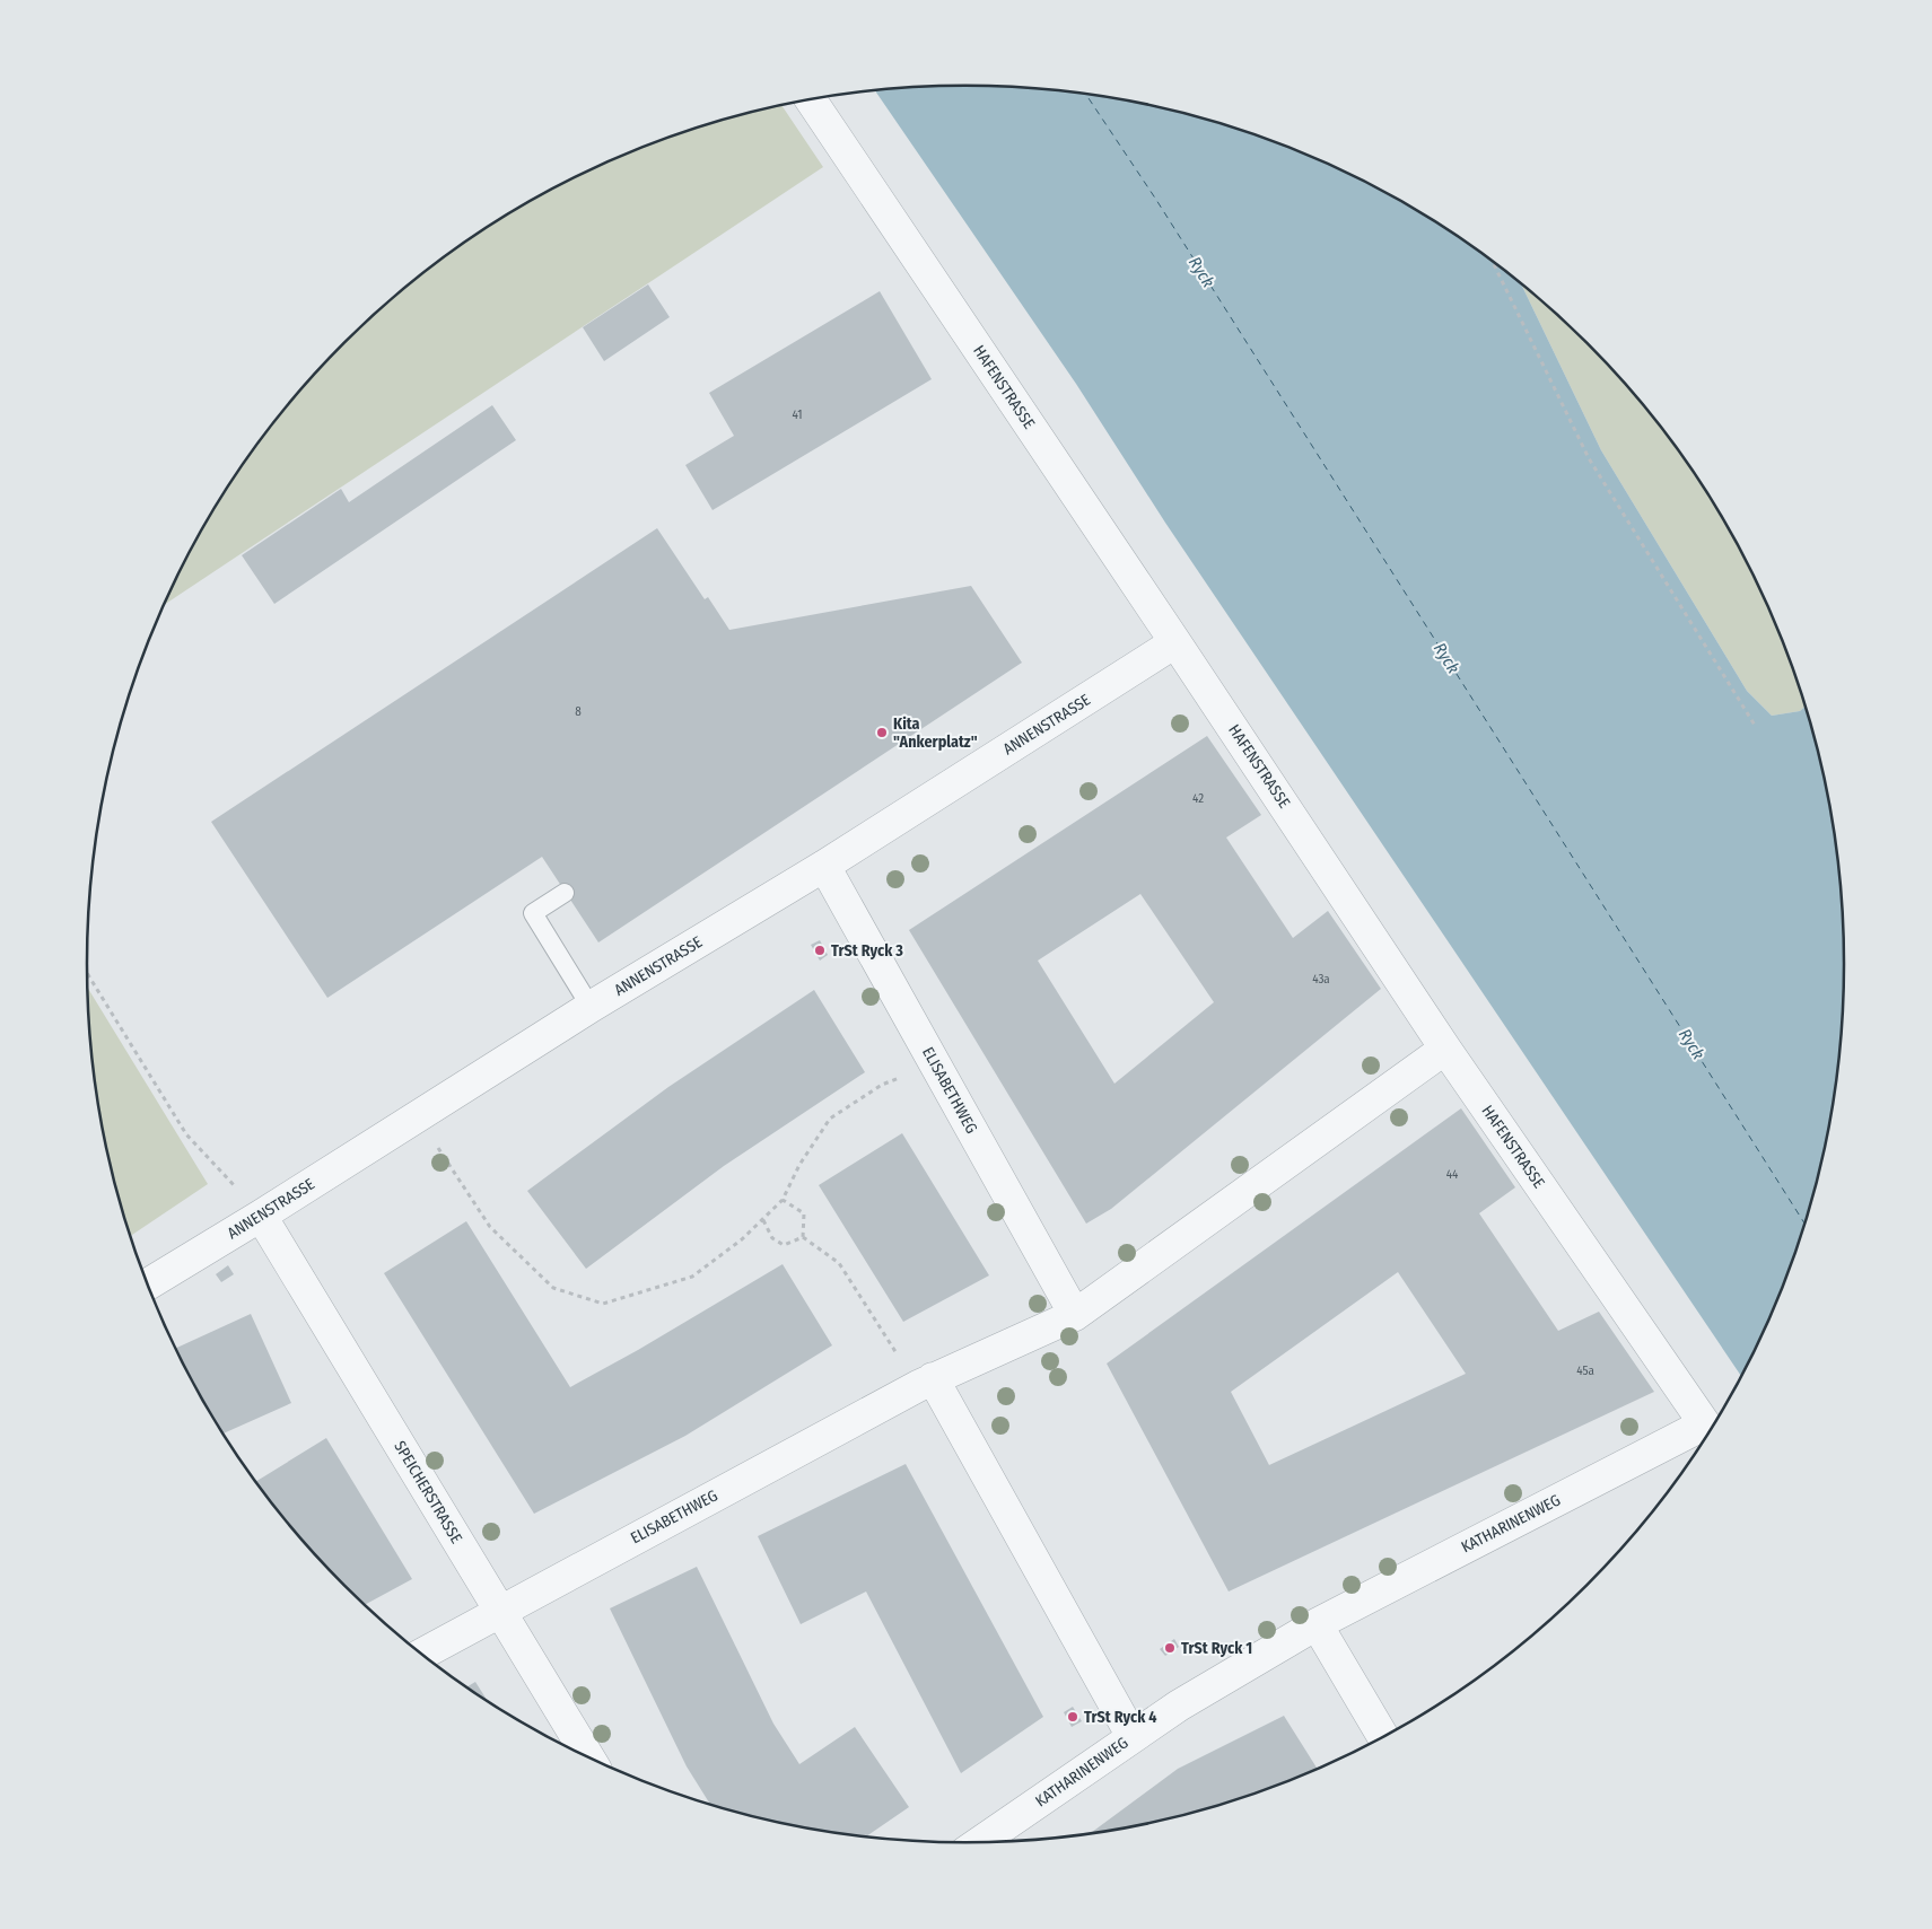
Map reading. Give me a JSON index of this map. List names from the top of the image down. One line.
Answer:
{"streets":{"street":["HAFENSTRASSE","ANNENSTRASSE","ELISABETHWEG","SPEICHERSTRASSE","KATHARINENWEG"]},"crossings":[["HAFENSTRASSE","ANNENSTRASSE"],["HAFENSTRASSE","ELISABETHWEG"],["HAFENSTRASSE","KATHARINENWEG"],["ANNENSTRASSE","ELISABETHWEG"],["ANNENSTRASSE","SPEICHERSTRASSE"],["ELISABETHWEG","SPEICHERSTRASSE"]],"water":["Ryck"],"places":["Kita \"Ankerplatz\"","TrSt Ryck 3","TrSt Ryck 1","TrSt Ryck 4"],"house_numbers":["41","8","42","43a","44","45a"]}
